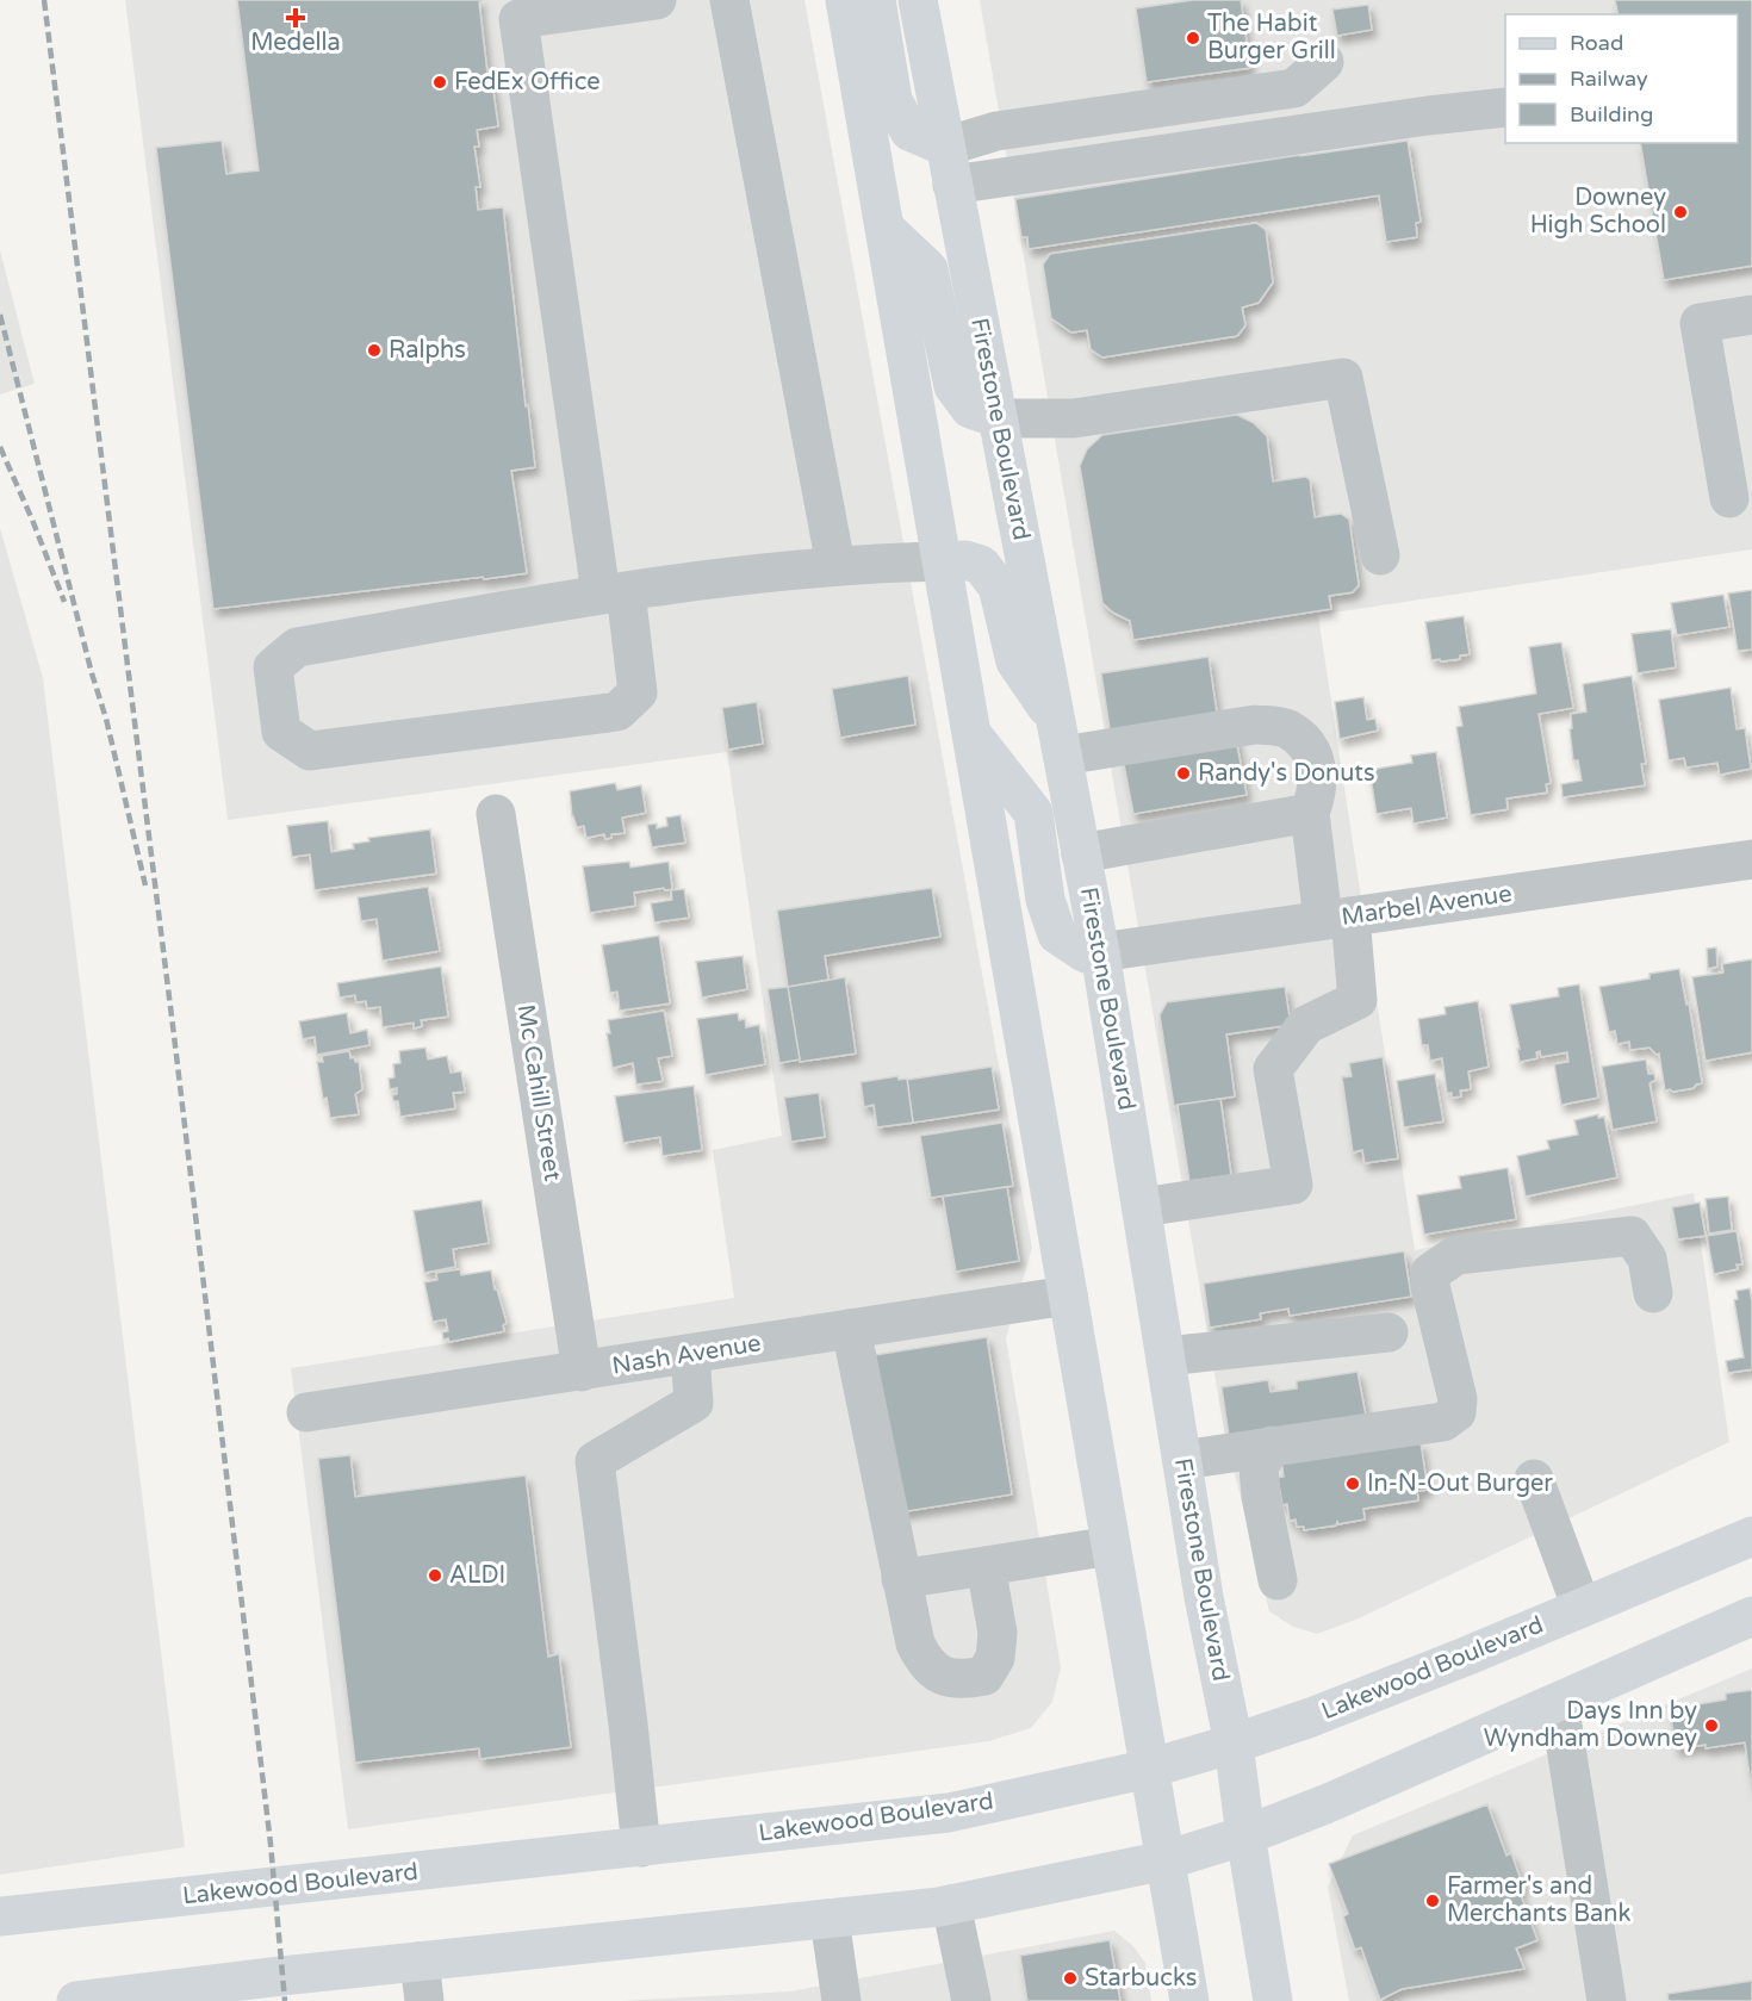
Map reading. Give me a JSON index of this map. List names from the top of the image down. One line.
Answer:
{"streets":{"main road":["Firestone Boulevard","Lakewood Boulevard"],"street":["Marbel Avenue","Mc Cahill Street","Nash Avenue"]},"crossings":[["Firestone Boulevard","Marbel Avenue"],["Firestone Boulevard","Lakewood Boulevard"],["Mc Cahill Street","Nash Avenue"]],"places":{"health":["Medella"],"other":["The Habit Burger Grill","FedEx Office","Downey High School","Ralphs","Randy's Donuts","In-N-Out Burger","ALDI","Days Inn by Wyndham Downey","Farmer's and Merchants Bank","Starbucks"]},"legend":["Road","Railway","Building"]}
